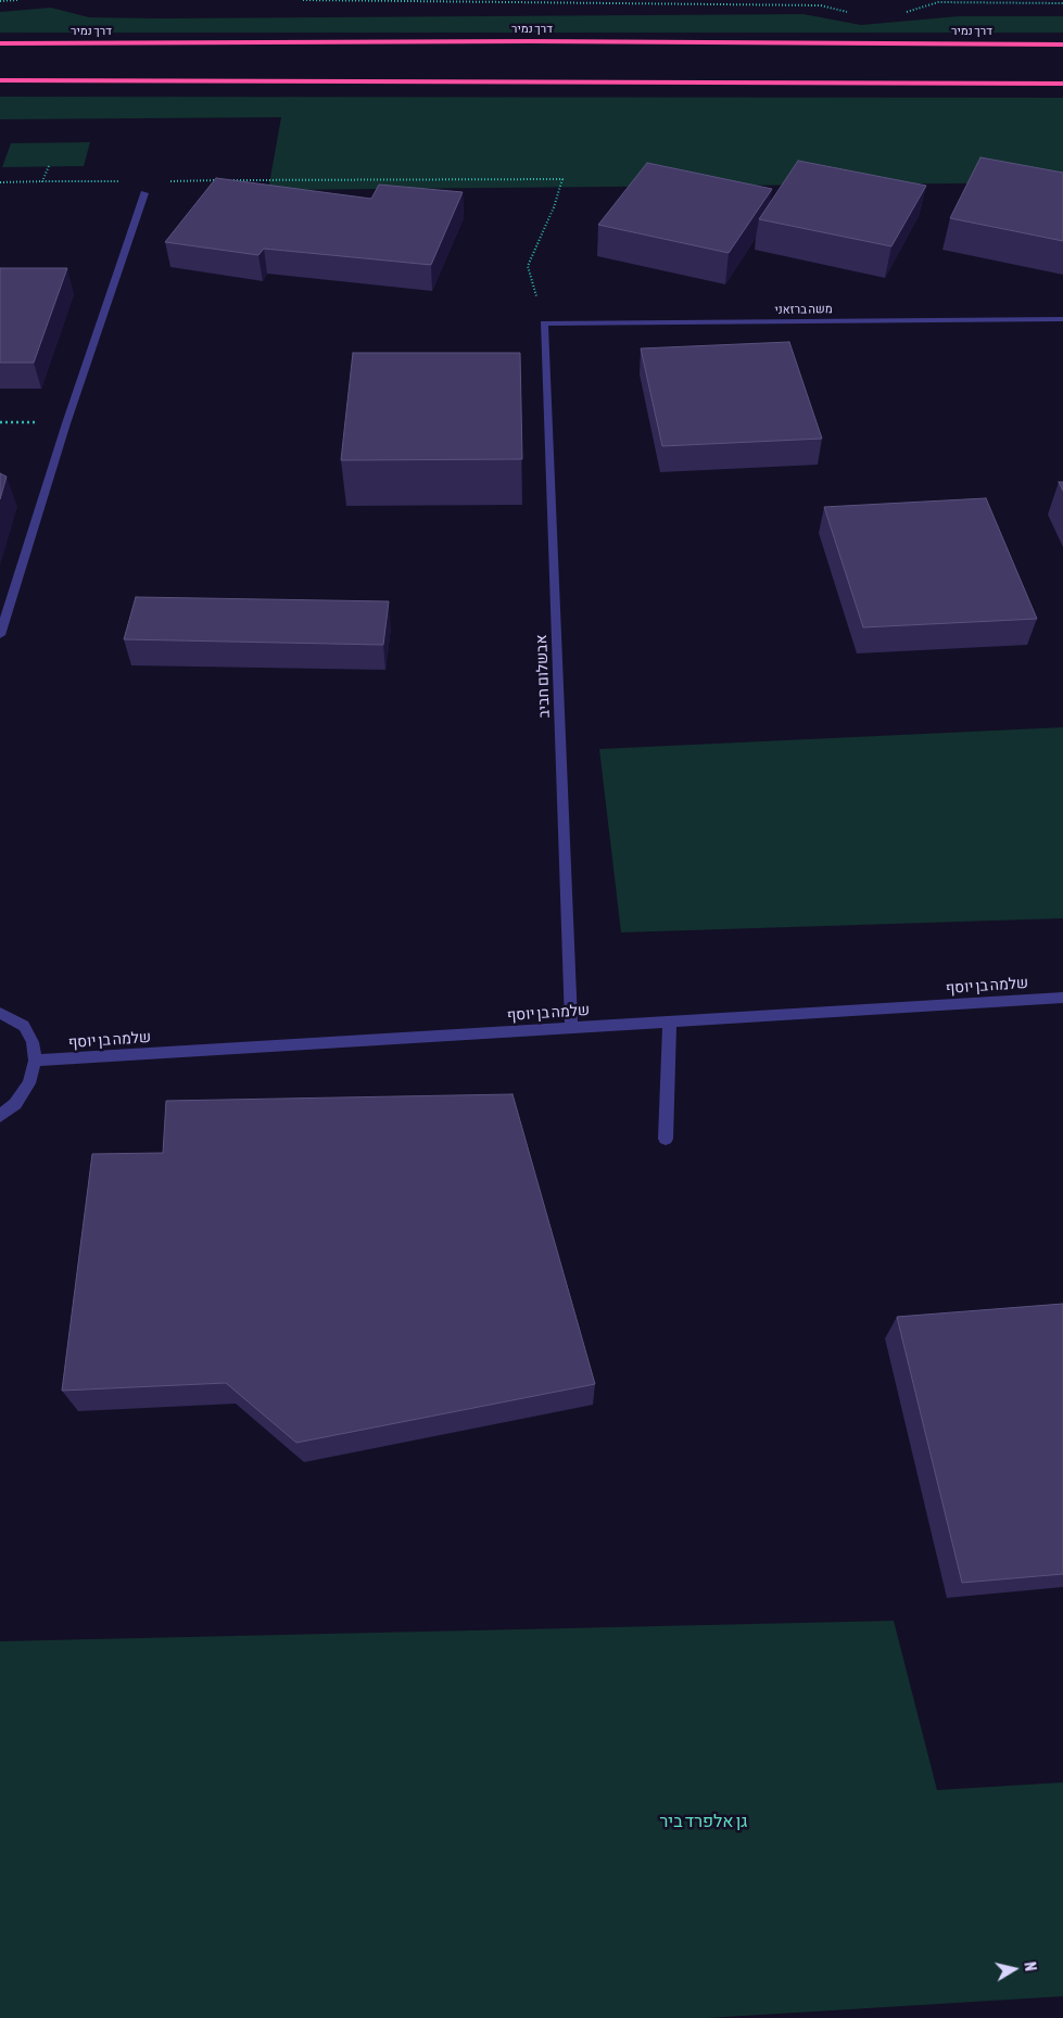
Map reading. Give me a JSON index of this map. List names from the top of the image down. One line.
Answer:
{"streets":{"highway":["דרך נמיר"],"street":["משה ברזאני","אבשלום חביב","שלמה בן יוסף"]},"crossings":[["משה ברזאני","אבשלום חביב"],["אבשלום חביב","שלמה בן יוסף"]],"parks":["גן אלפרד ביר"],"north":"right"}
